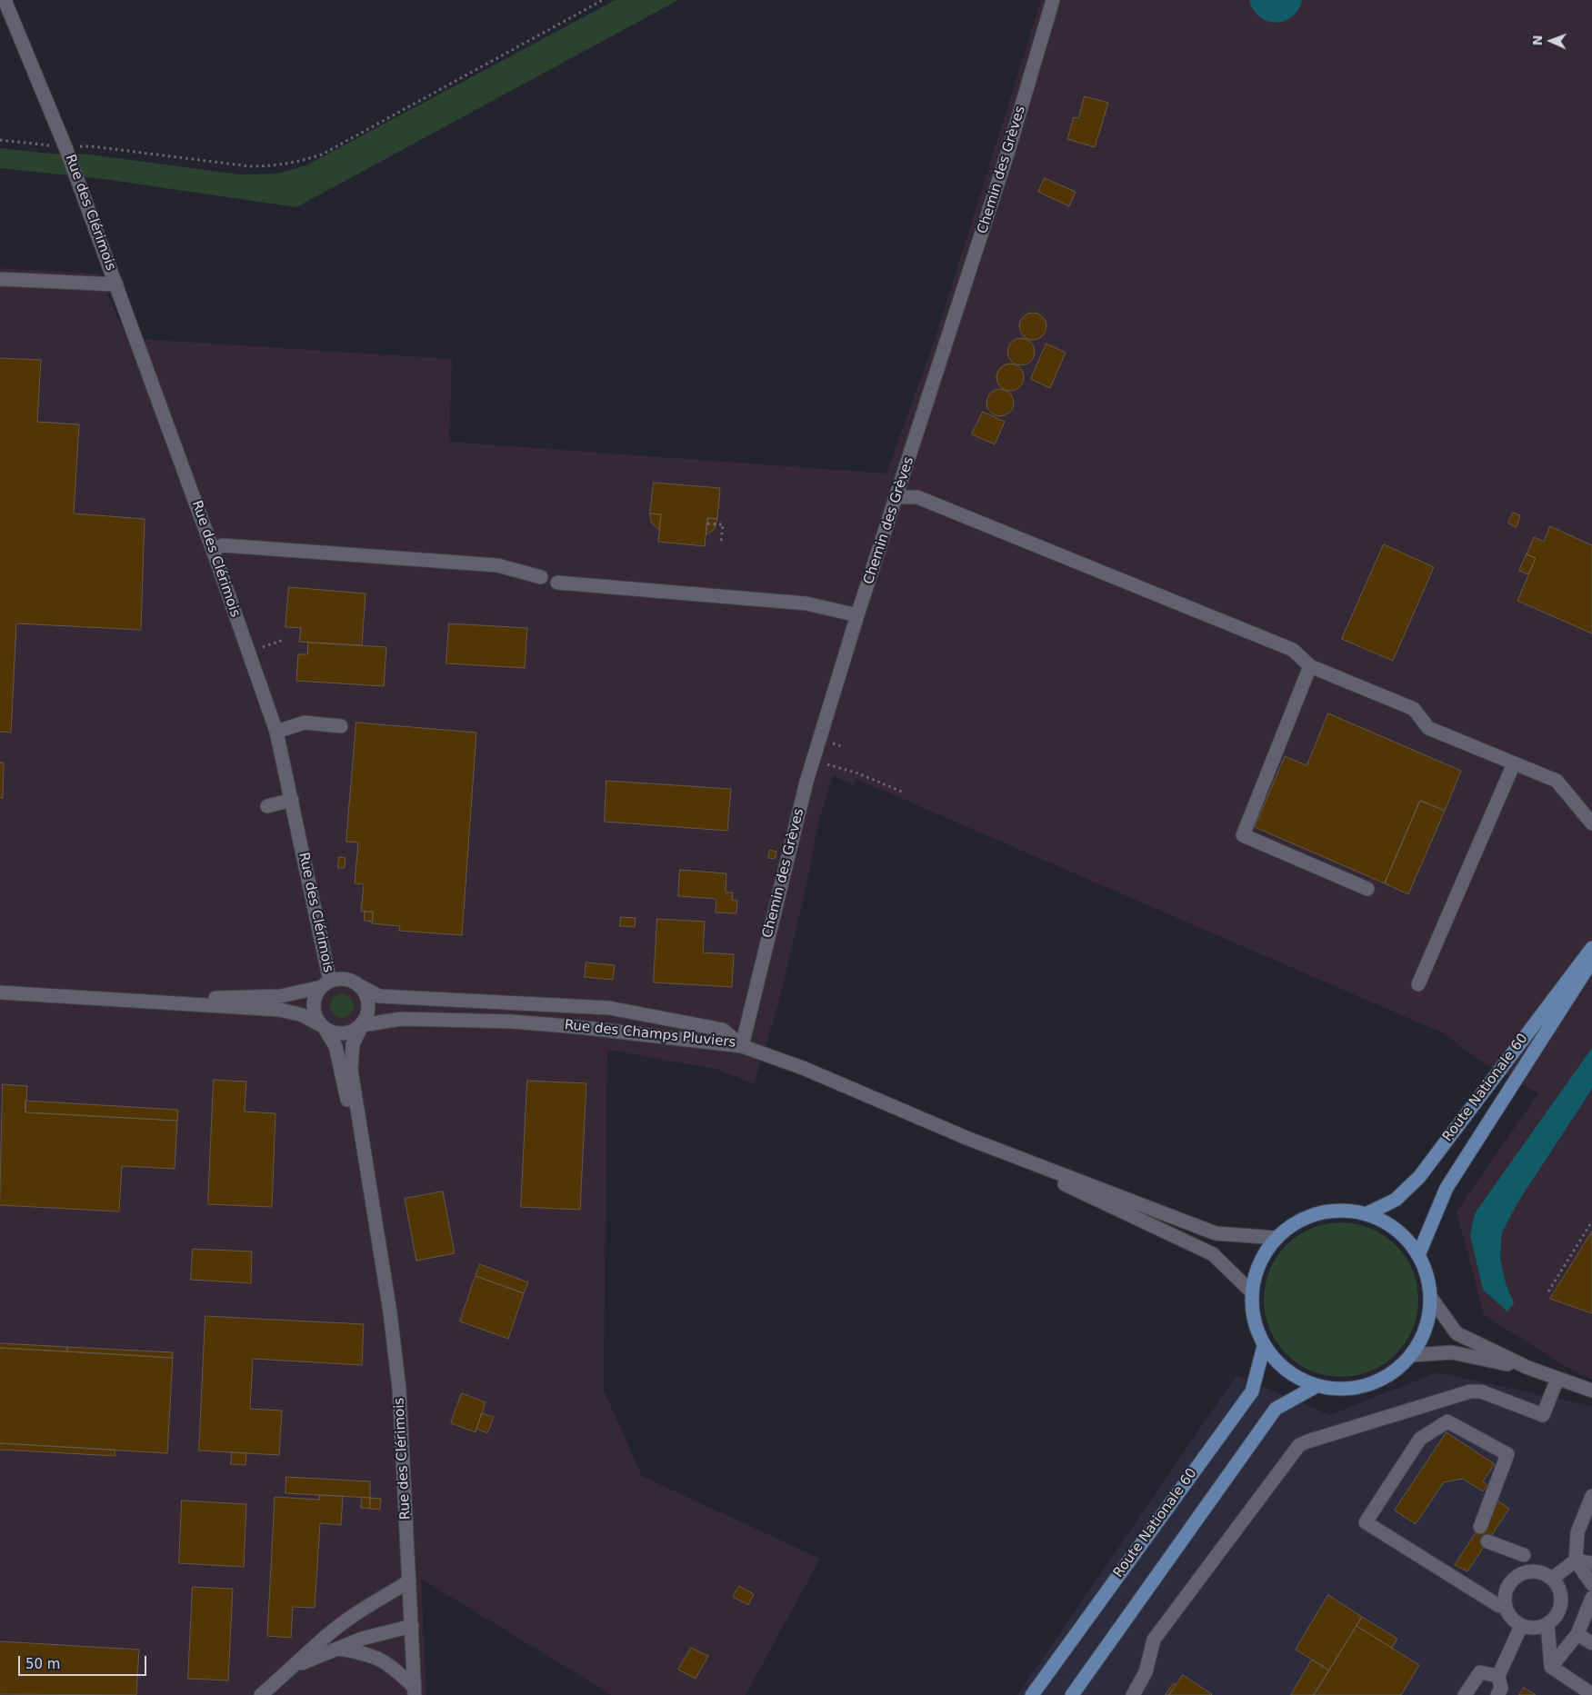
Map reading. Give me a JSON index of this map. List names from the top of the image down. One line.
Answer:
{"streets":{"main road":["Route Nationale 60"],"street":["Chemin des Grèves","Rue des Clérimois","Rue des Champs Pluviers"]},"crossings":[["Chemin des Grèves","Rue des Champs Pluviers"],["Rue des Clérimois","Rue des Champs Pluviers"]],"scale_bar":"50 m","north":"left"}
